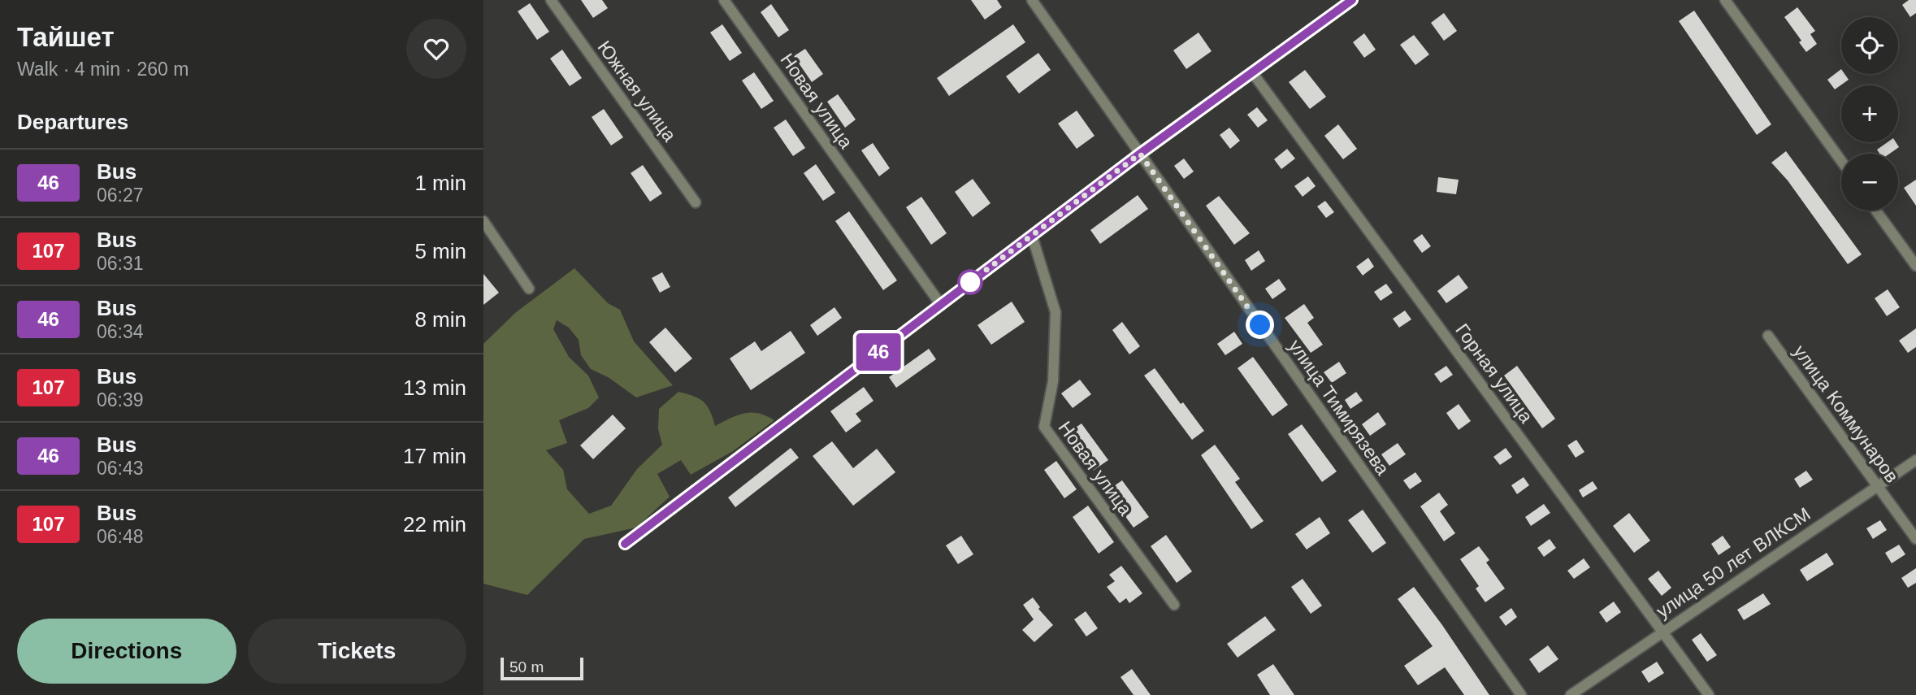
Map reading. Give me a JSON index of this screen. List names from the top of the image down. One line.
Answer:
{"streets":{"street":["Южная улица","Новая улица","Горная улица","улица Тимирязева","улица Коммунаров","улица 50 лет ВЛКСМ"]},"crossings":[["Горная улица","улица 50 лет ВЛКСМ"],["улица Коммунаров","улица 50 лет ВЛКСМ"]],"lines":["bus line 46"],"scale_bar":"50 m","page":{"heading":[["Тайшет","Walk · 4 min · 260 m"],"Departures"],"on_map":"46","map_buttons":["+","−"],"list":[{"mark":"46","name":"Bus","note":"06:27","value":"1 min"},{"mark":"107","name":"Bus","note":"06:31","value":"5 min"},{"mark":"46","name":"Bus","note":"06:34","value":"8 min"},{"mark":"107","name":"Bus","note":"06:39","value":"13 min"},{"mark":"46","name":"Bus","note":"06:43","value":"17 min"},{"mark":"107","name":"Bus","note":"06:48","value":"22 min"}],"buttons":["Directions","Tickets"],"scale":"50 m"}}
